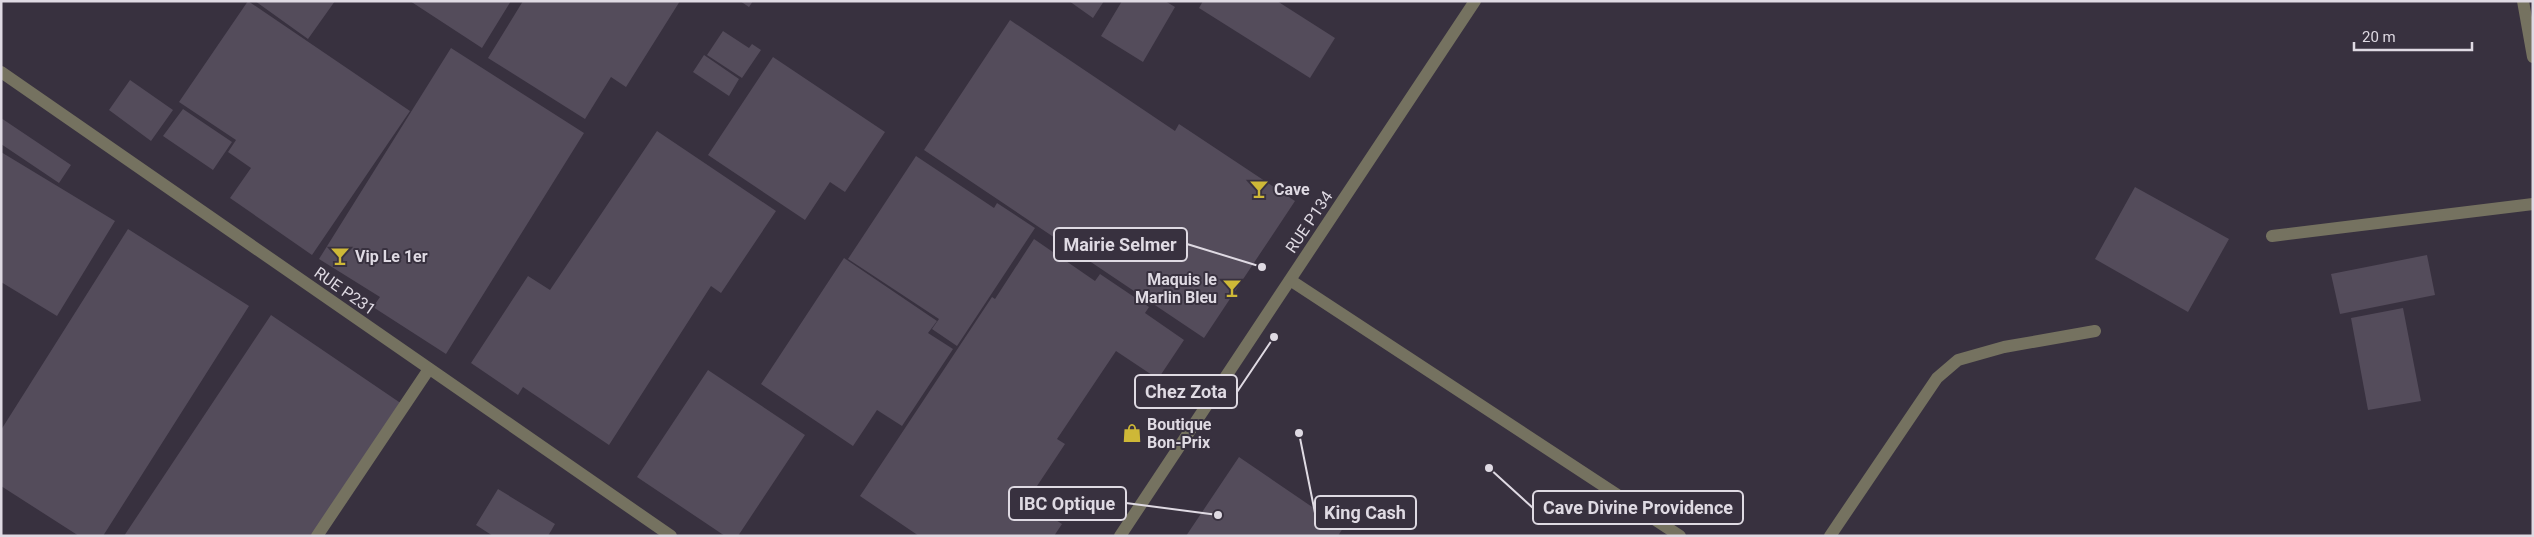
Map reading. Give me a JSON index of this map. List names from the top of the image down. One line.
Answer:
{"streets":{"street":["RUE P134","RUE P231"]},"places":{"bar":["Cave","Vip Le 1er","Maquis le Marlin Bleu"],"other":["Mairie Selmer","Chez Zota","King Cash","Cave Divine Providence","IBC Optique"],"shop":["Boutique Bon-Prix"]},"scale_bar":"20 m"}
